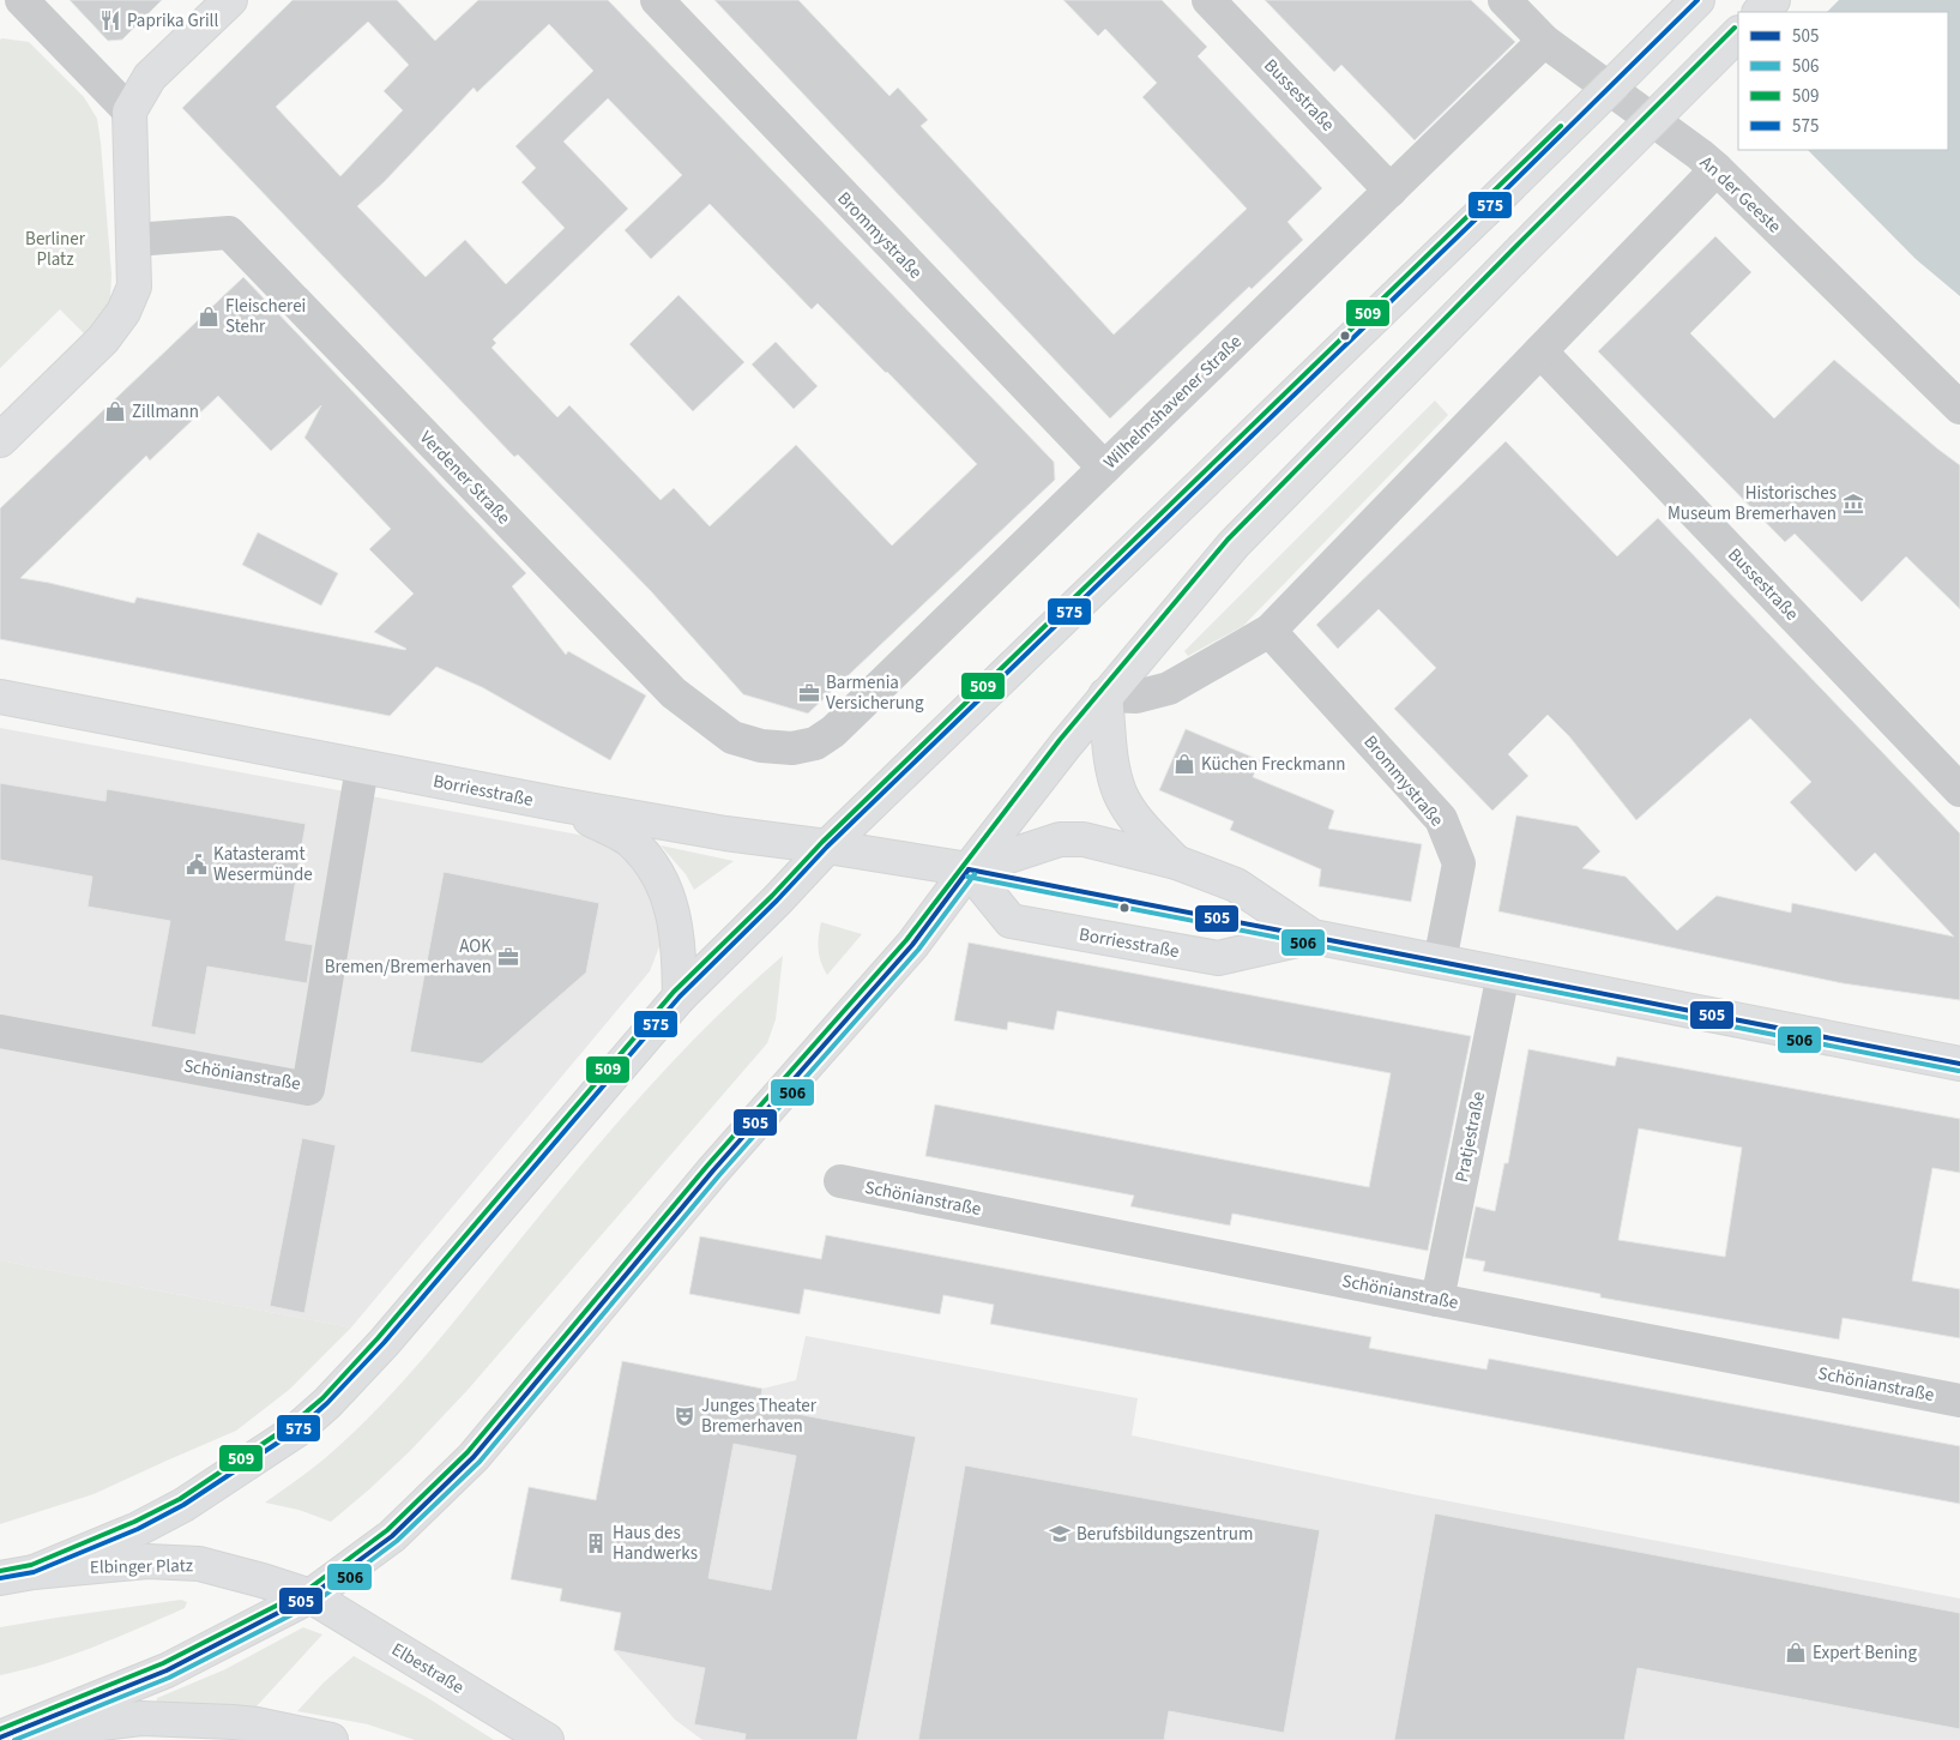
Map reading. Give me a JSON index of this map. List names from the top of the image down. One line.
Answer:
{"streets":{"main road":["Borriesstraße","Elbinger Platz","Elbestraße"],"street":["Bussestraße","An der Geeste","Brommystraße","Wilhelmshavener Straße","Verdener Straße","Schönianstraße","Pratjestraße"]},"crossings":[["Bussestraße","Wilhelmshavener Straße"],["An der Geeste","Wilhelmshavener Straße"],["Brommystraße","Wilhelmshavener Straße"],["Brommystraße","Borriesstraße"],["Wilhelmshavener Straße","Verdener Straße"],["Borriesstraße","Schönianstraße"],["Borriesstraße","Pratjestraße"],["Schönianstraße","Pratjestraße"],["Elbinger Platz","Elbestraße"]],"parks":["Berliner Platz"],"places":{"restaurant":["Paprika Grill"],"shop":["Fleischerei Stehr","Zillmann","Küchen Freckmann","Expert Bening"],"museum":["Historisches Museum Bremerhaven"],"office":["Barmenia Versicherung","AOK Bremen/Bremerhaven"],"public building":["Katasteramt Wesermünde"],"theatre":["Junges Theater Bremerhaven"],"school or university":["Berufsbildungszentrum"],"building":["Haus des Handwerks"]},"lines":["transit line 575","transit line 509","transit line 505","transit line 506"],"legend":["505","506","509","575"]}
